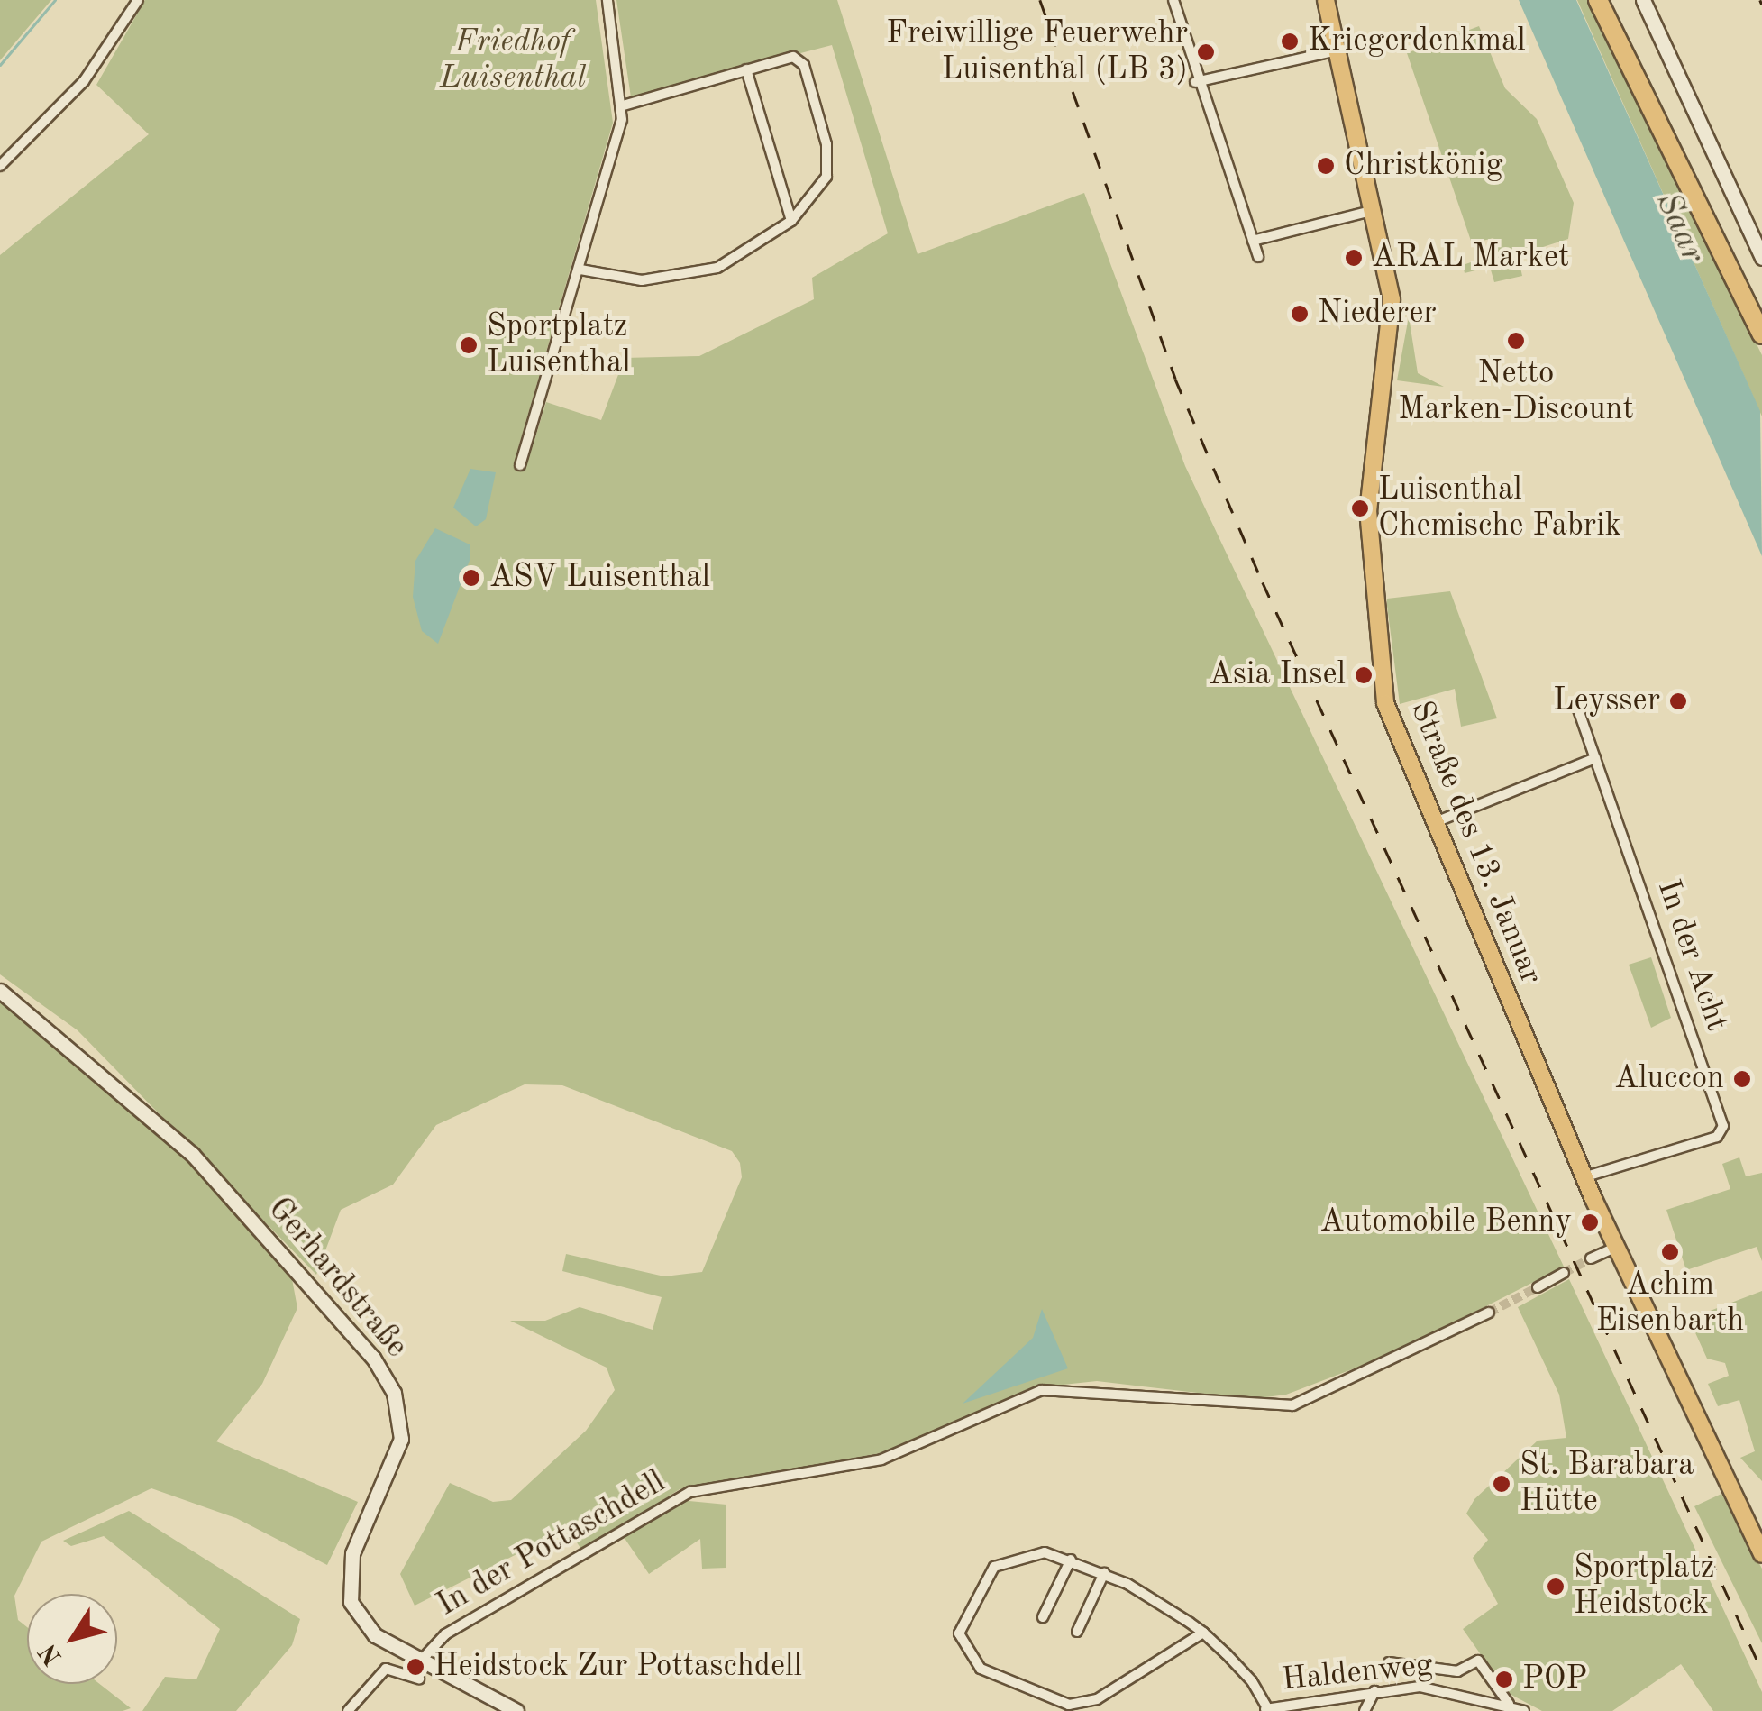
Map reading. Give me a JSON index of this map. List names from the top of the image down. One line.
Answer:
{"streets":{"main road":["Straße des 13. Januar"],"street":["In der Acht","Gerhardstraße","In der Pottaschdell","Haldenweg"]},"crossings":[["Straße des 13. Januar","In der Acht"],["Gerhardstraße","In der Pottaschdell"]],"water":["Saar"],"parks":["Friedhof Luisenthal"],"places":["Kriegerdenkmal","Freiwillige Feuerwehr Luisenthal (LB 3)","Christkönig","ARAL Market","Niederer","Netto Marken-Discount","Sportplatz Luisenthal","Luisenthal Chemische Fabrik","ASV Luisenthal","Asia Insel","Leysser","Aluccon","Automobile Benny","Achim Eisenbarth","St. Barabara Hütte","Sportplatz Heidstock","Heidstock Zur Pottaschdell","POP"],"north":"bottom left"}
